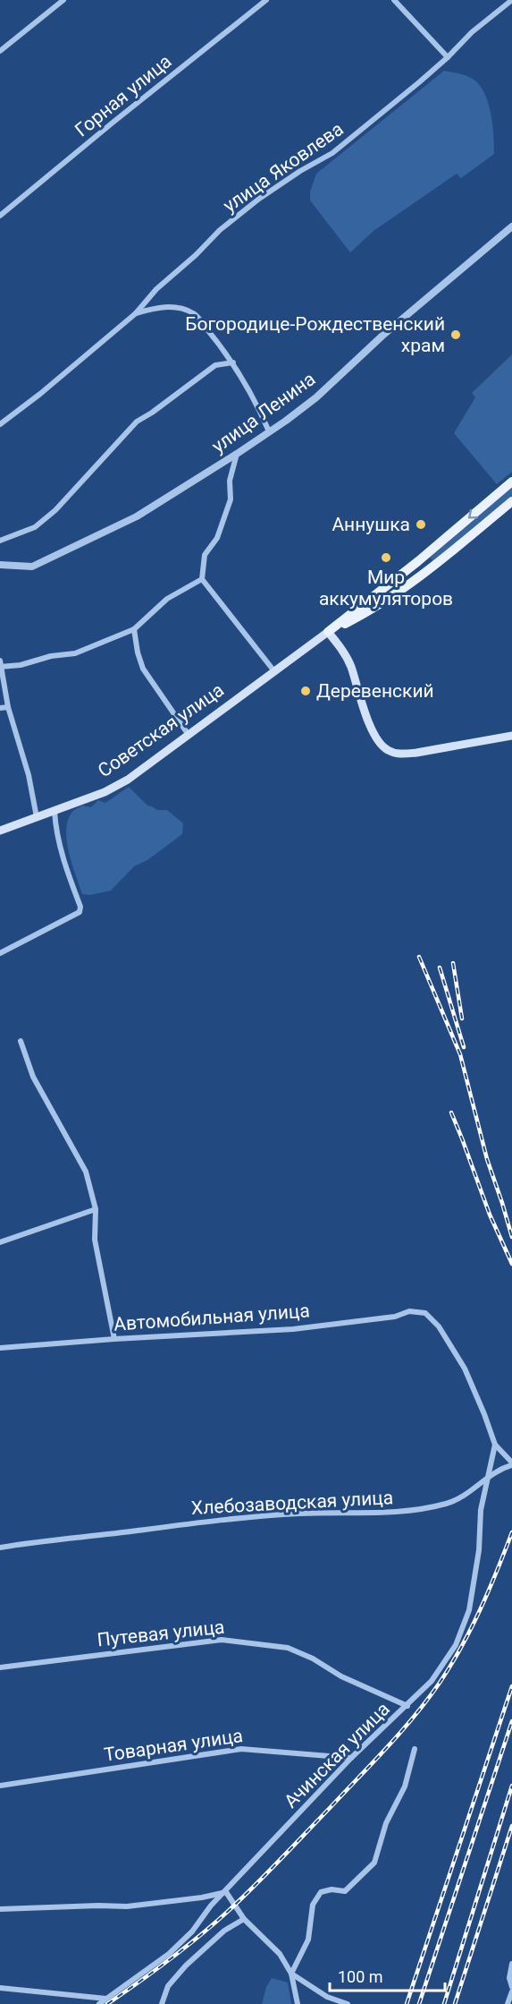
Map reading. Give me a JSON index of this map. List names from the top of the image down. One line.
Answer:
{"streets":{"main road":["Советская улица"],"street":["Горная улица","улица Яковлева","улица Ленина","Автомобильная улица","Хлебозаводская улица","Путевая улица","Товарная улица","Ачинская улица"]},"crossings":[["Автомобильная улица","Ачинская улица"],["Хлебозаводская улица","Ачинская улица"],["Путевая улица","Ачинская улица"],["Товарная улица","Ачинская улица"]],"places":["Богородице-Рождественский храм","Аннушка","Мир аккумуляторов","Деревенский"],"scale_bar":"100 m"}
